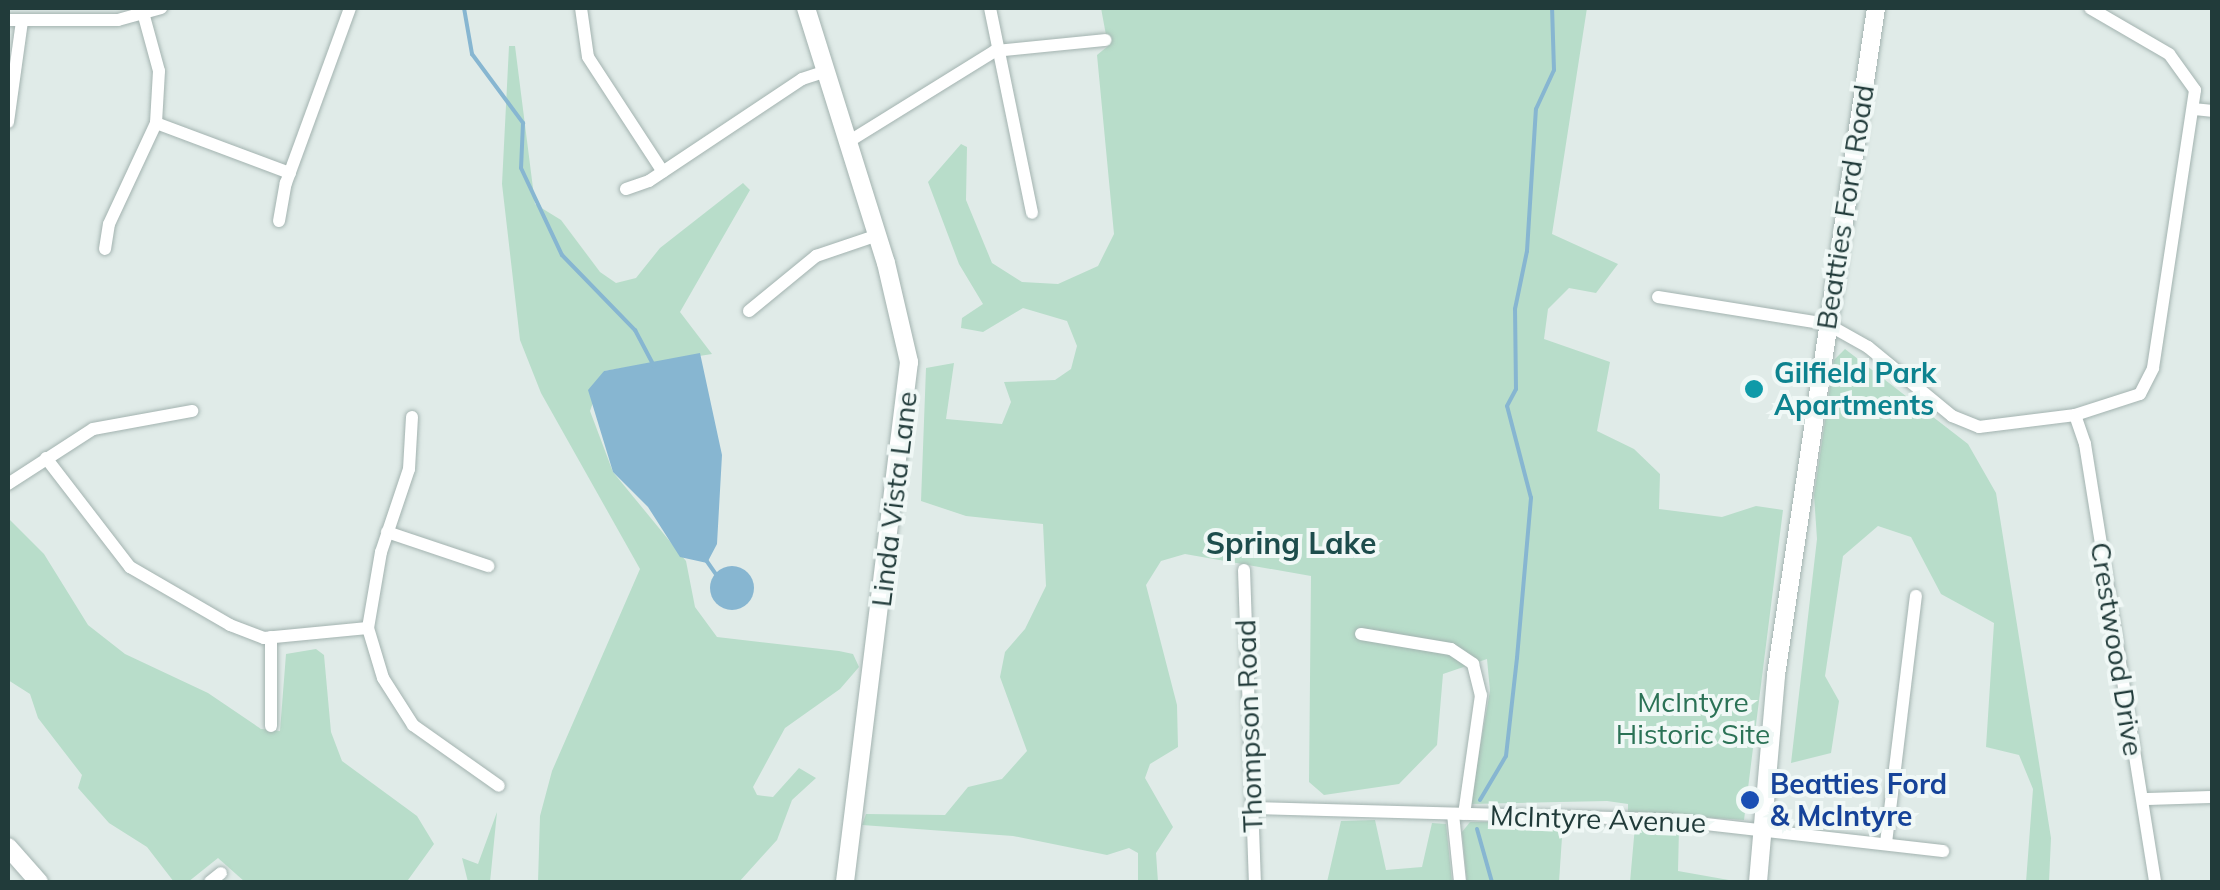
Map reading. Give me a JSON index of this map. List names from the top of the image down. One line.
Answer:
{"streets":{"main road":["Beatties Ford Road","Linda Vista Lane"],"street":["Crestwood Drive","Thompson Road","McIntyre Avenue"]},"crossings":[["Beatties Ford Road","McIntyre Avenue"],["Thompson Road","McIntyre Avenue"]],"districts":["Spring Lake"],"parks":["McIntyre Historic Site"],"places":["Gilfield Park Apartments","Beatties Ford & McIntyre"]}
